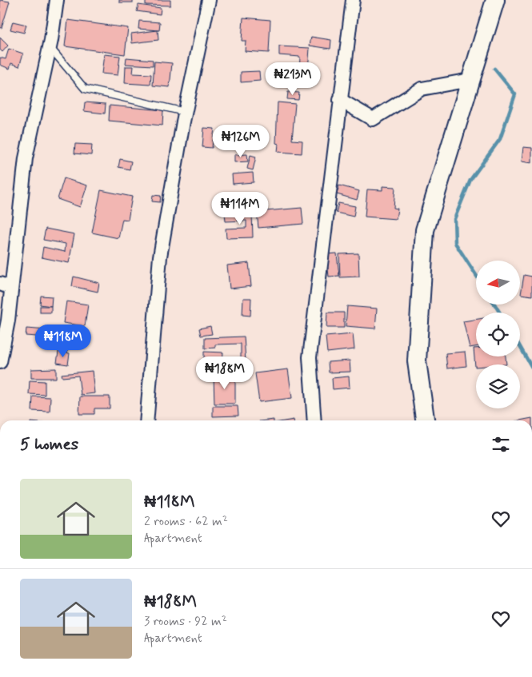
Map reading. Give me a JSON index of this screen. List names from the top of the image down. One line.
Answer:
{"north":"left","page":{"price":["₦213M","₦126M","₦114M","₦118M","₦188M"],"heading":"5 homes","list":[{"name":"₦118M","note":"2 rooms · 62 m² · Apartment"},{"name":"₦188M","note":"3 rooms · 92 m² · Apartment"}]}}
